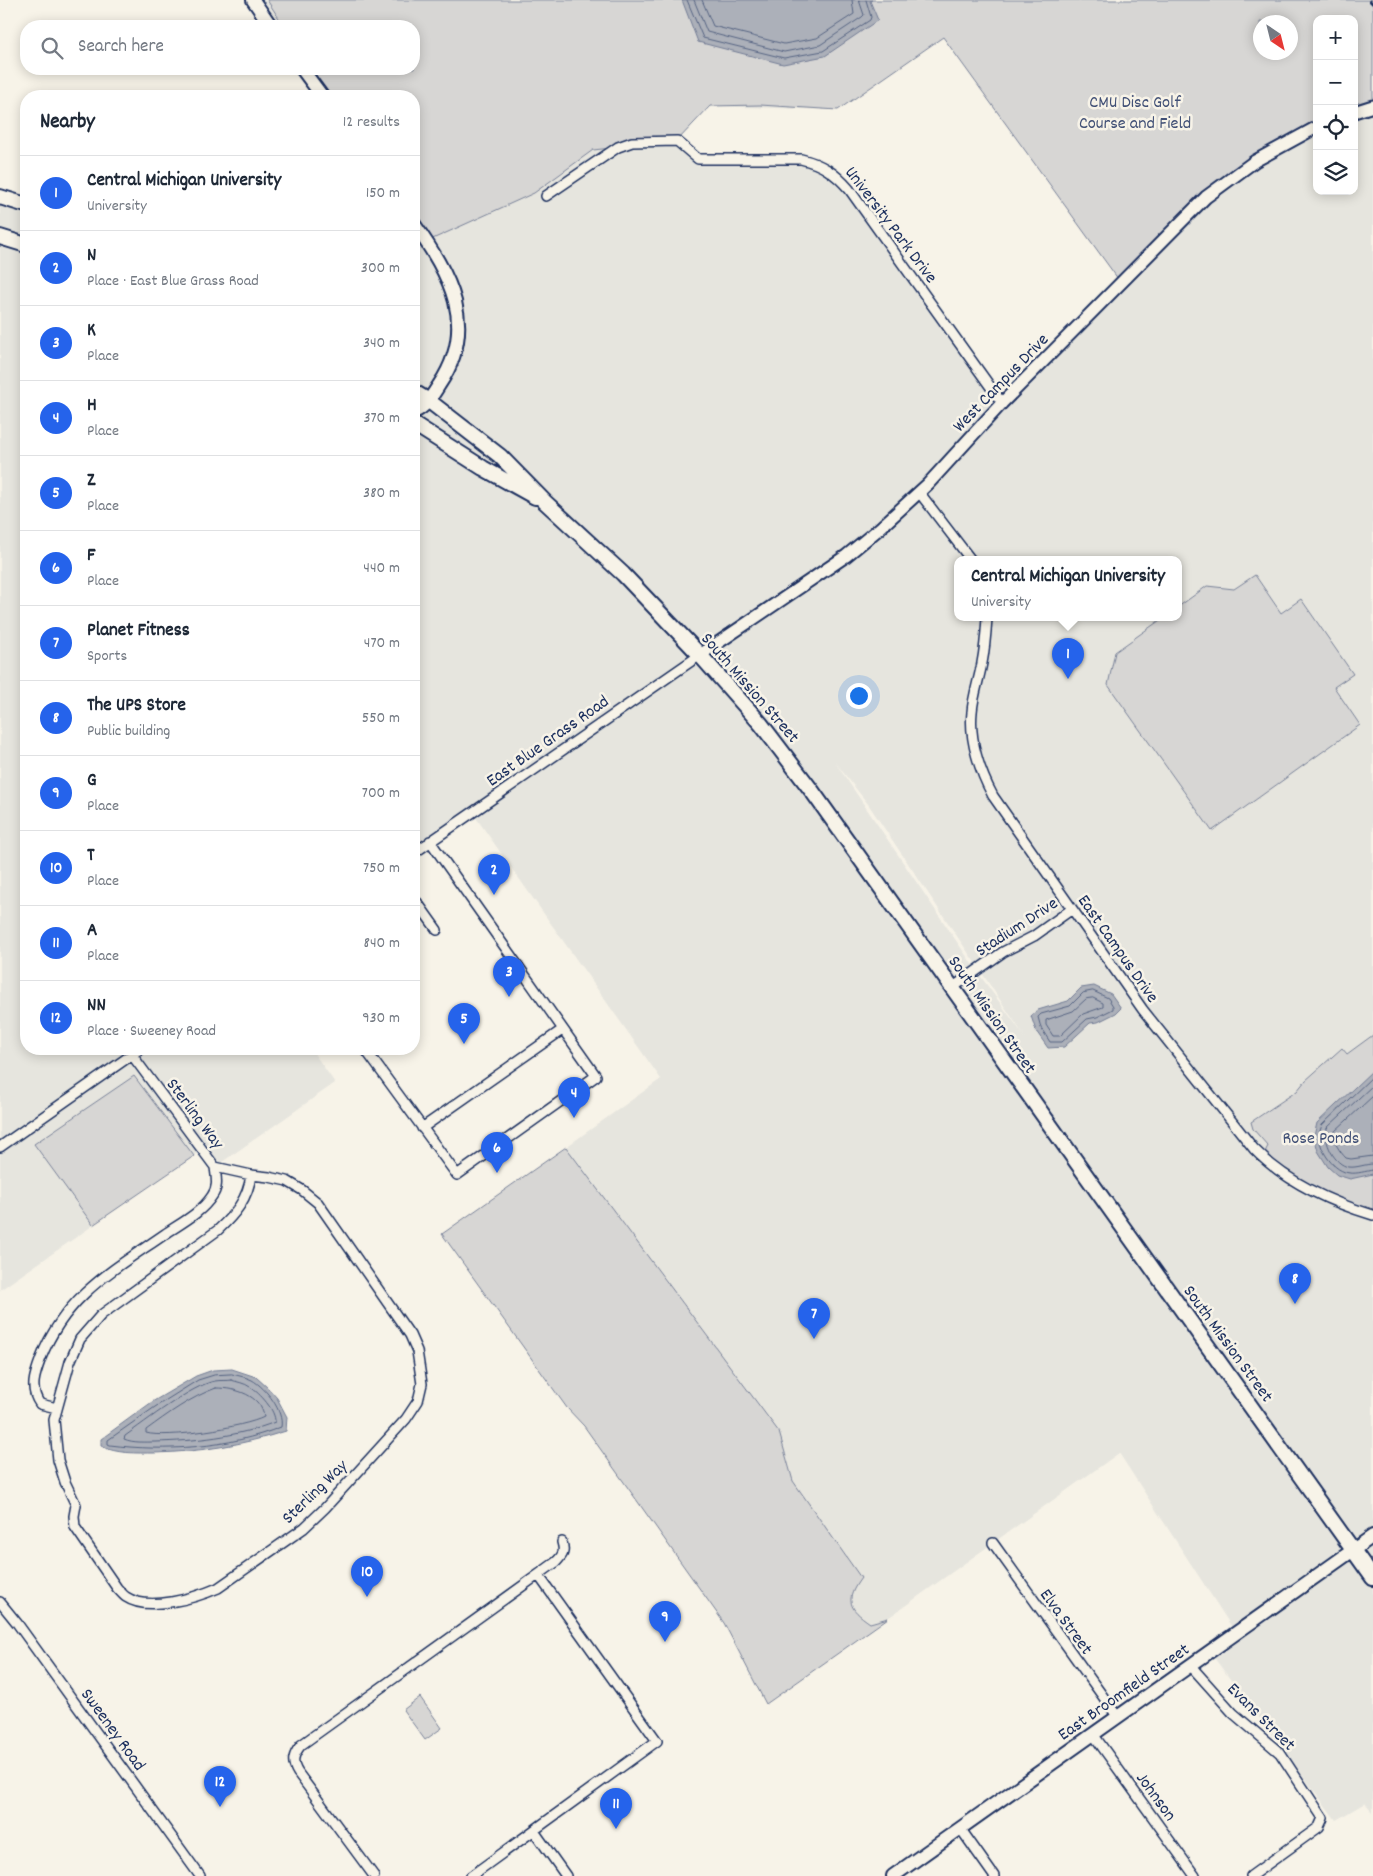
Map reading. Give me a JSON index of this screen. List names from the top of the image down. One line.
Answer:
{"streets":{"main road":["South Mission Street","East Broomfield Street"],"street":["University Park Drive","West Campus Drive","East Blue Grass Road","Stadium Drive","East Campus Drive","Sterling Way","Elva Street","Evans Street","Sweeney Road","Johnson"]},"crossings":[["University Park Drive","West Campus Drive"],["West Campus Drive","South Mission Street"],["West Campus Drive","East Blue Grass Road"],["South Mission Street","East Blue Grass Road"],["South Mission Street","Stadium Drive"],["South Mission Street","East Broomfield Street"],["Stadium Drive","East Campus Drive"],["Elva Street","East Broomfield Street"],["East Broomfield Street","Evans Street"],["East Broomfield Street","Johnson"]],"parks":["CMU Disc Golf Course and Field","Rose Ponds"],"north":"bottom right","page":{"map_buttons":["+","−"],"search":"Search here","heading":["Nearby","12 results"],"list":[{"mark":"1","name":"Central Michigan University","note":"University","value":"150 m"},{"mark":"2","name":"N","note":"Place · East Blue Grass Road","value":"300 m"},{"mark":"3","name":"K","note":"Place","value":"340 m"},{"mark":"4","name":"H","note":"Place","value":"370 m"},{"mark":"5","name":"Z","note":"Place","value":"380 m"},{"mark":"6","name":"F","note":"Place","value":"440 m"},{"mark":"7","name":"Planet Fitness","note":"Sports","value":"470 m"},{"mark":"8","name":"The UPS Store","note":"Public building","value":"550 m"},{"mark":"9","name":"G","note":"Place","value":"700 m"},{"mark":"10","name":"T","note":"Place","value":"750 m"},{"mark":"11","name":"A","note":"Place","value":"840 m"},{"mark":"12","name":"NN","note":"Place · Sweeney Road","value":"930 m"}],"popup":["Central Michigan University","University"],"pins":["1","2","3","5","4","6","8","7","10","9","12","11"]}}
